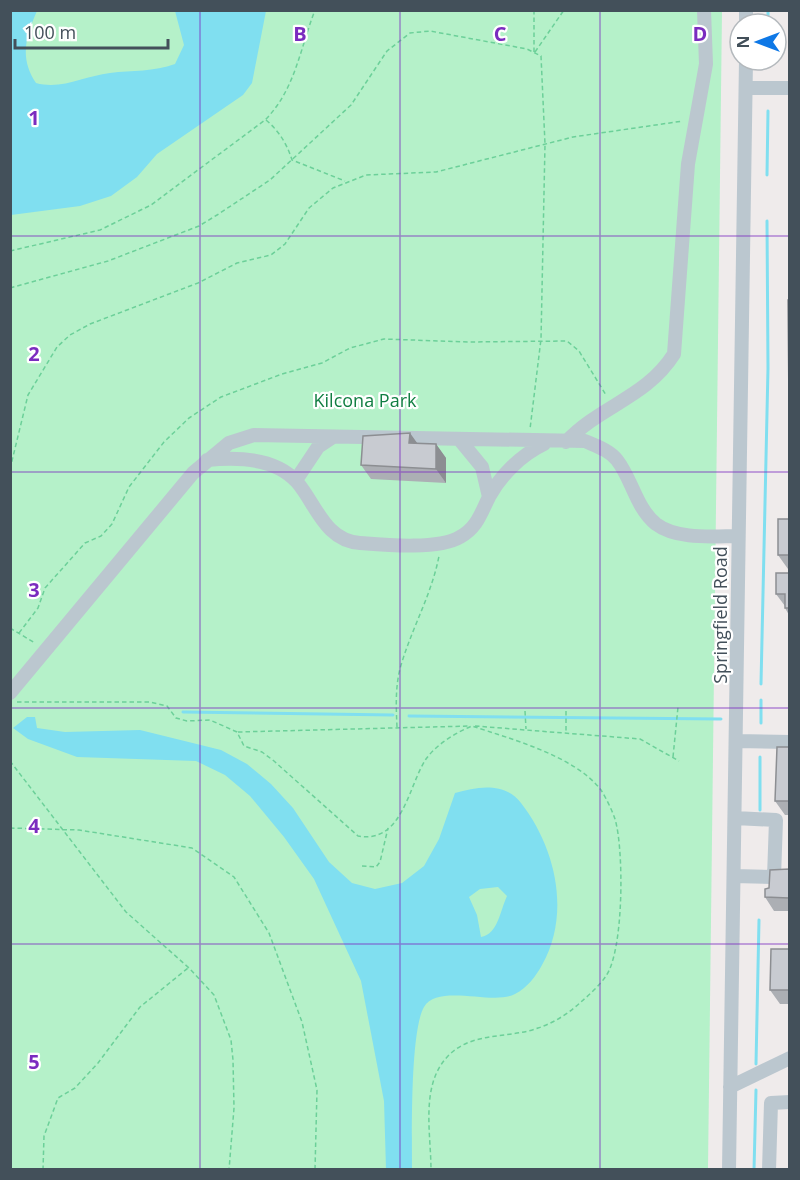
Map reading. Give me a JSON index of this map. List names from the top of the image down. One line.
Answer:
{"streets":{"street":["Springfield Road"]},"parks":["Kilcona Park"],"scale_bar":"100 m","north":"left","grid":{"columns":["B","C","D"],"rows":["1","2","3","4","5"]}}
